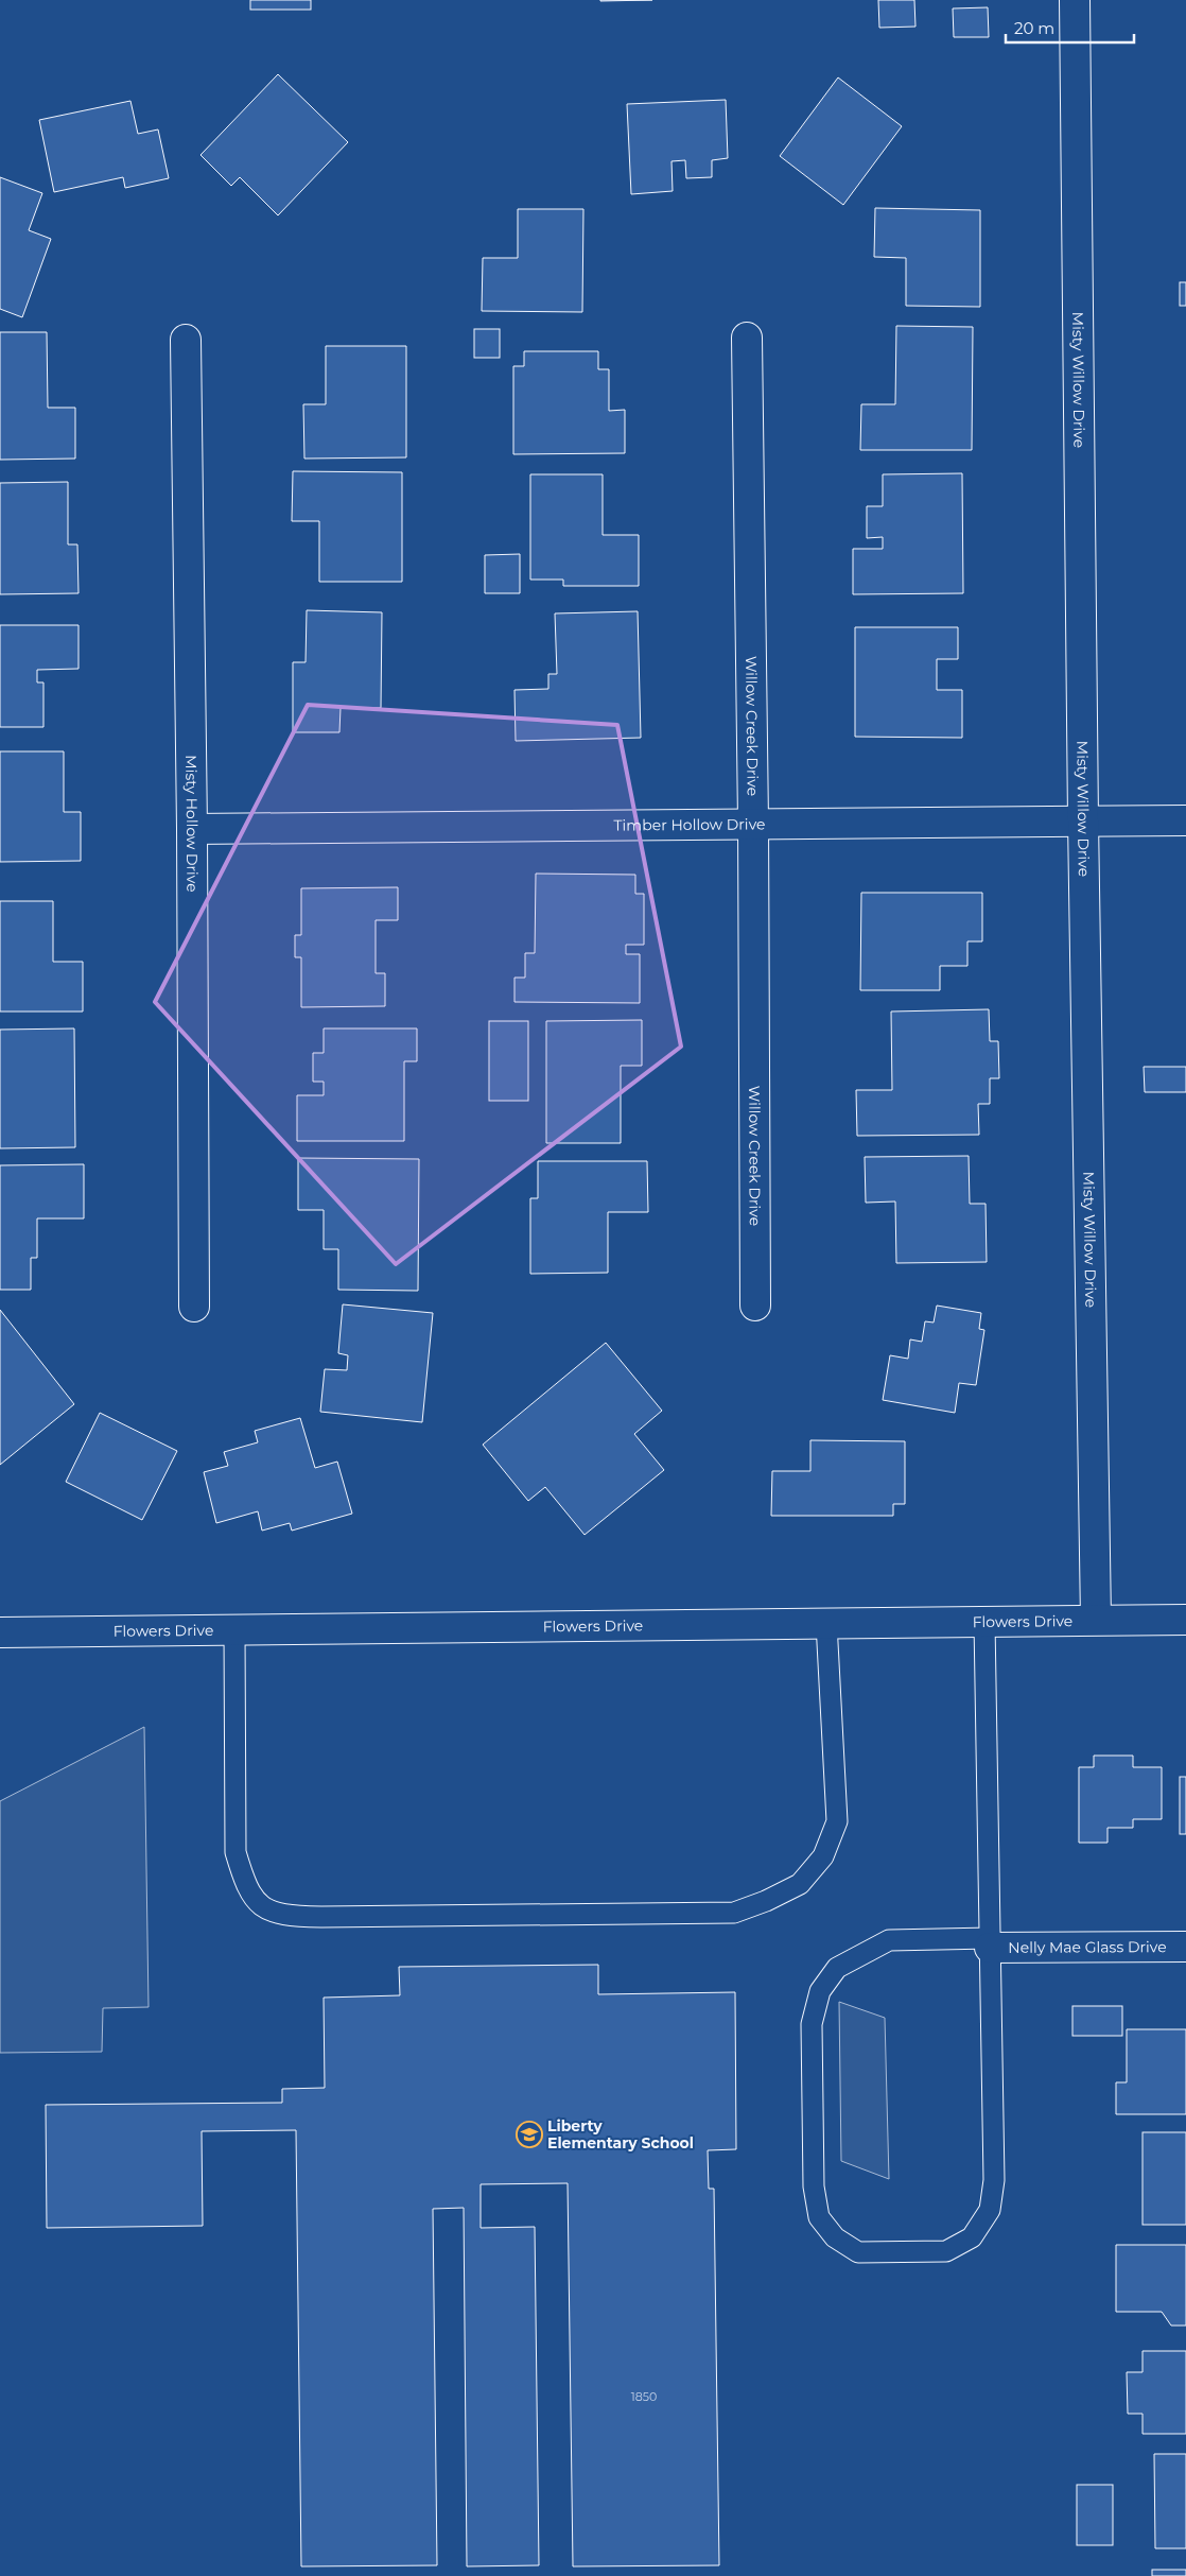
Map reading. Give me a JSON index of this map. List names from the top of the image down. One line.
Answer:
{"streets":{"street":["Misty Willow Drive","Willow Creek Drive","Misty Hollow Drive","Timber Hollow Drive","Flowers Drive","Nelly Mae Glass Drive"]},"crossings":[["Misty Willow Drive","Timber Hollow Drive"],["Misty Willow Drive","Flowers Drive"],["Willow Creek Drive","Timber Hollow Drive"],["Misty Hollow Drive","Timber Hollow Drive"]],"places":{"school or university":["Liberty Elementary School"]},"house_numbers":["1850"],"scale_bar":"20 m"}
